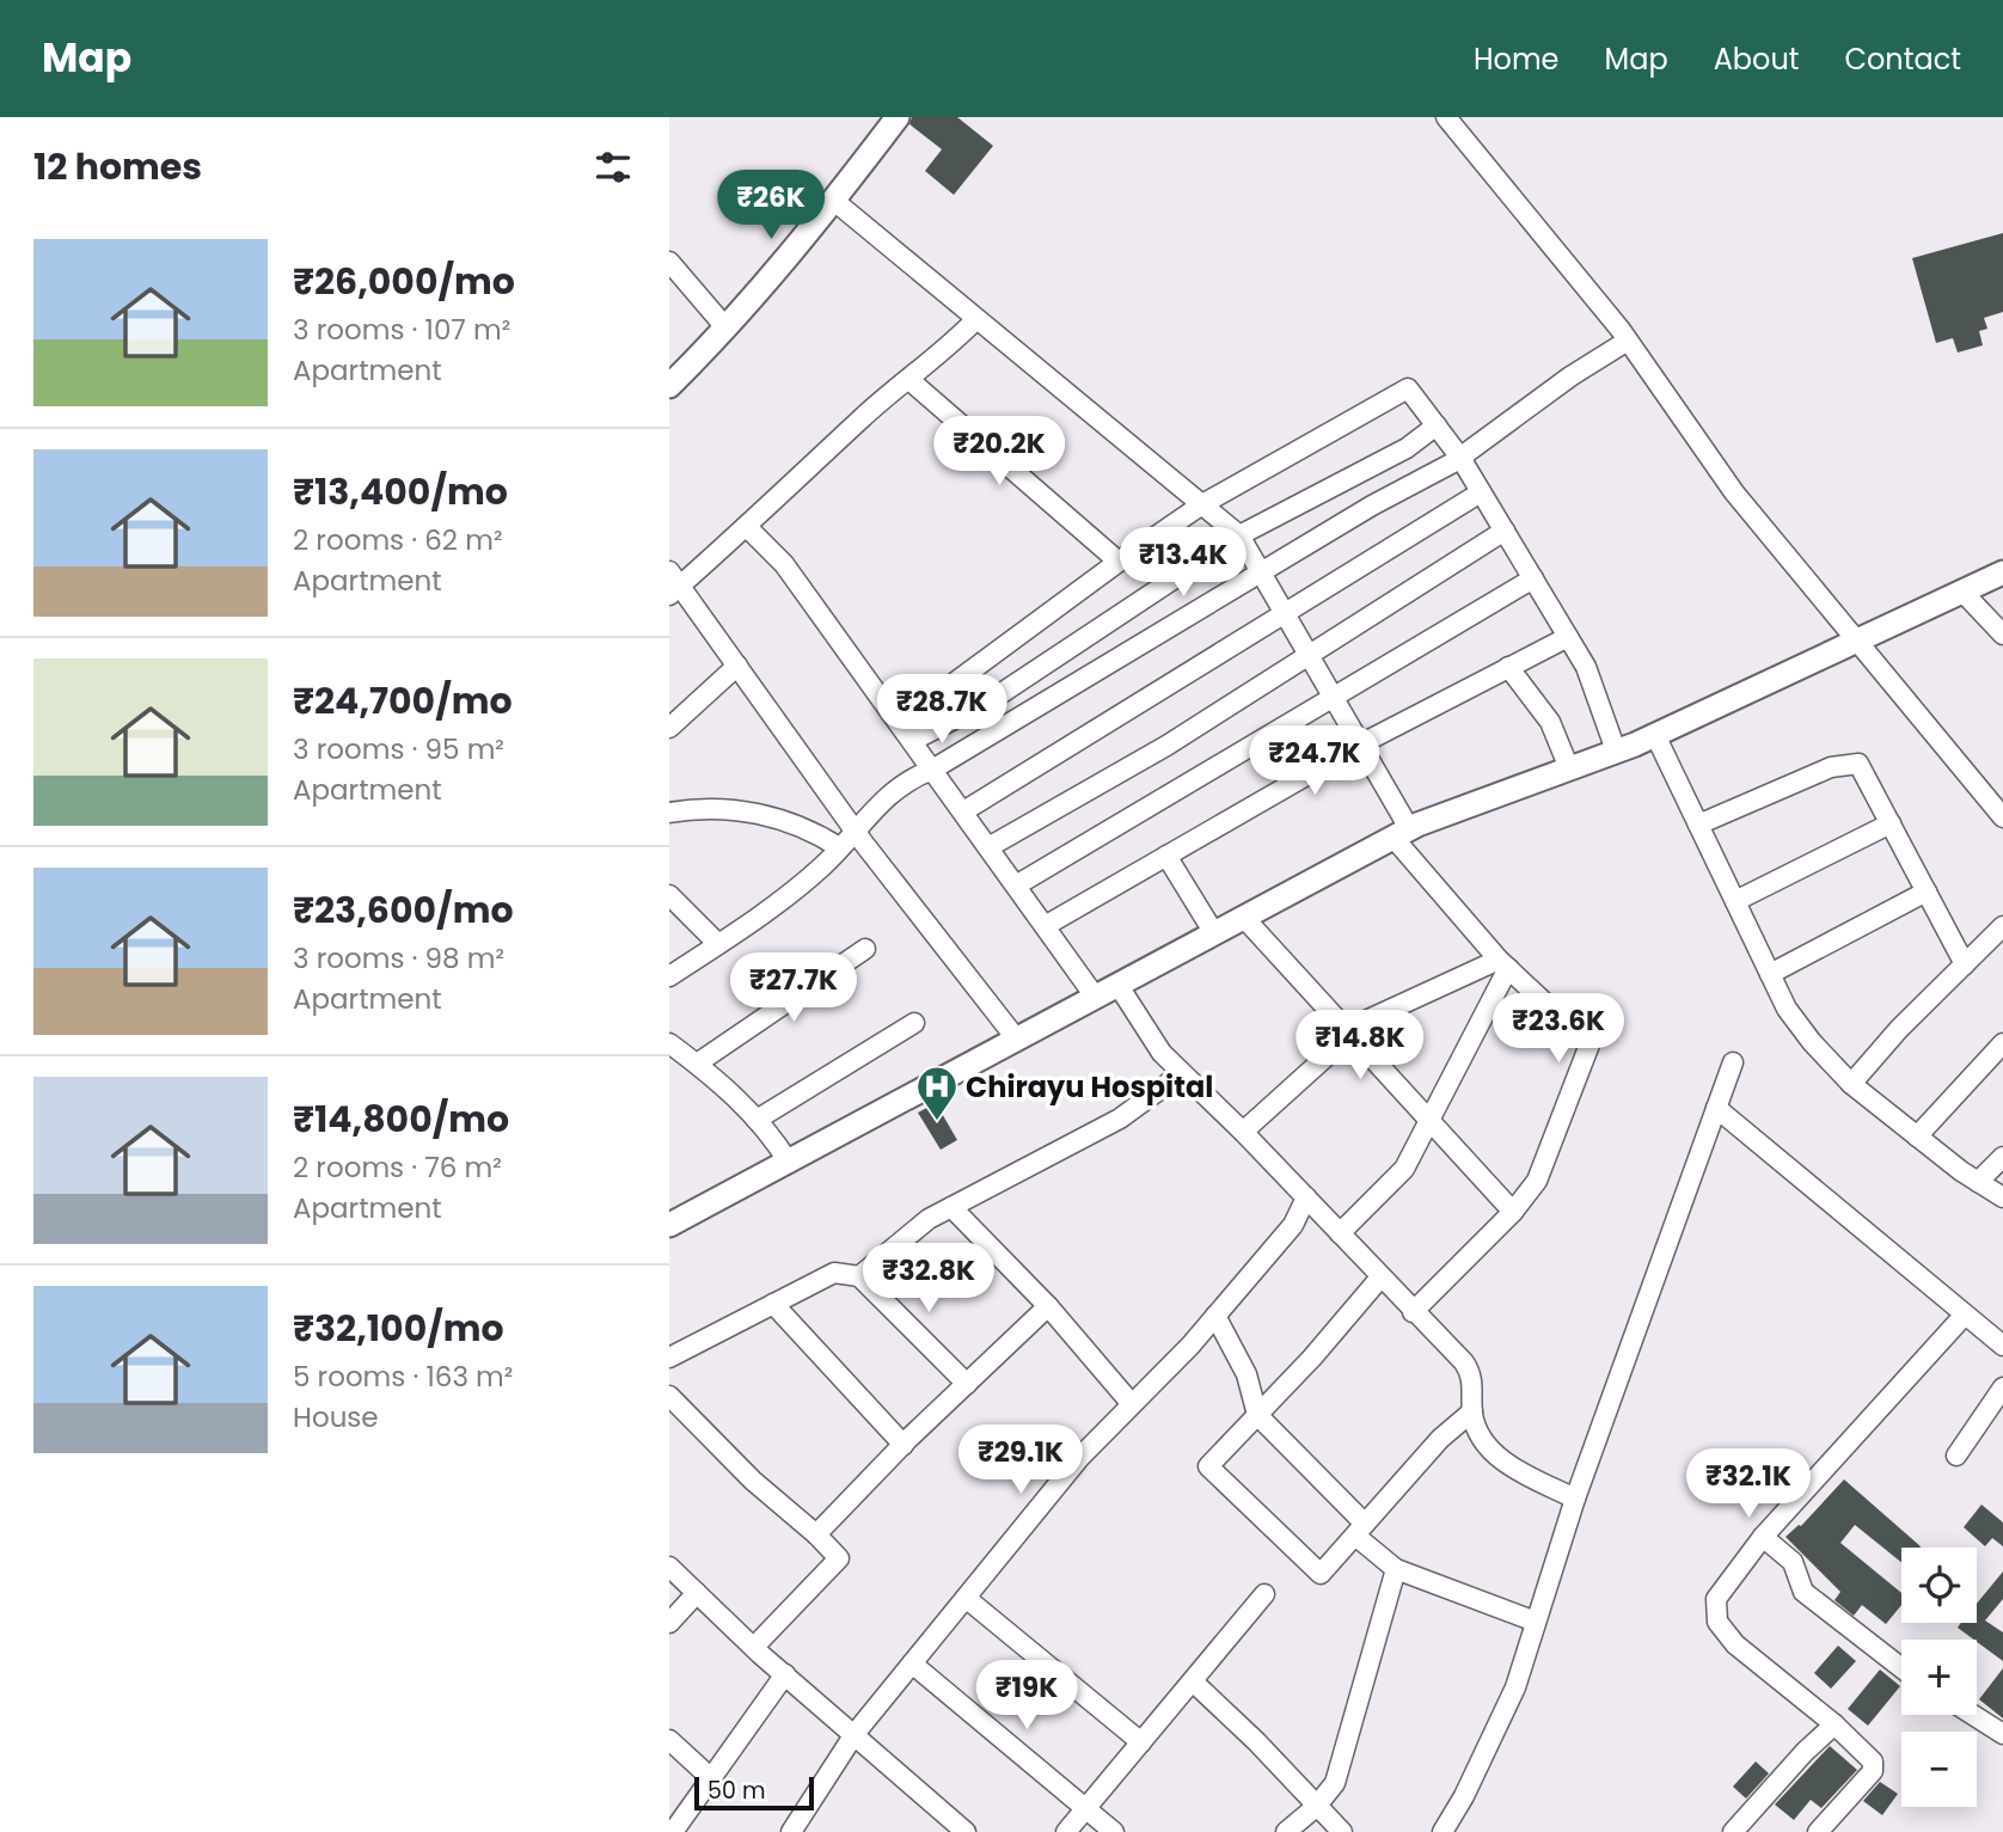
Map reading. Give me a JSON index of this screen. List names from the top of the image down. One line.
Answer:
{"places":{"hospital":["Chirayu Hospital"]},"scale_bar":"50 m","page":{"header":"Map","nav":["Home","Map","About","Contact"],"heading":"12 homes","price":["₹26K","₹20.2K","₹13.4K","₹28.7K","₹24.7K","₹27.7K","₹23.6K","₹14.8K","₹32.8K","₹29.1K","₹32.1K","₹19K"],"list":[{"name":"₹26,000/mo","note":"3 rooms · 107 m² · Apartment"},{"name":"₹13,400/mo","note":"2 rooms · 62 m² · Apartment"},{"name":"₹24,700/mo","note":"3 rooms · 95 m² · Apartment"},{"name":"₹23,600/mo","note":"3 rooms · 98 m² · Apartment"},{"name":"₹14,800/mo","note":"2 rooms · 76 m² · Apartment"},{"name":"₹32,100/mo","note":"5 rooms · 163 m² · House"}],"map_buttons":["+","−"],"scale":"50 m"}}
